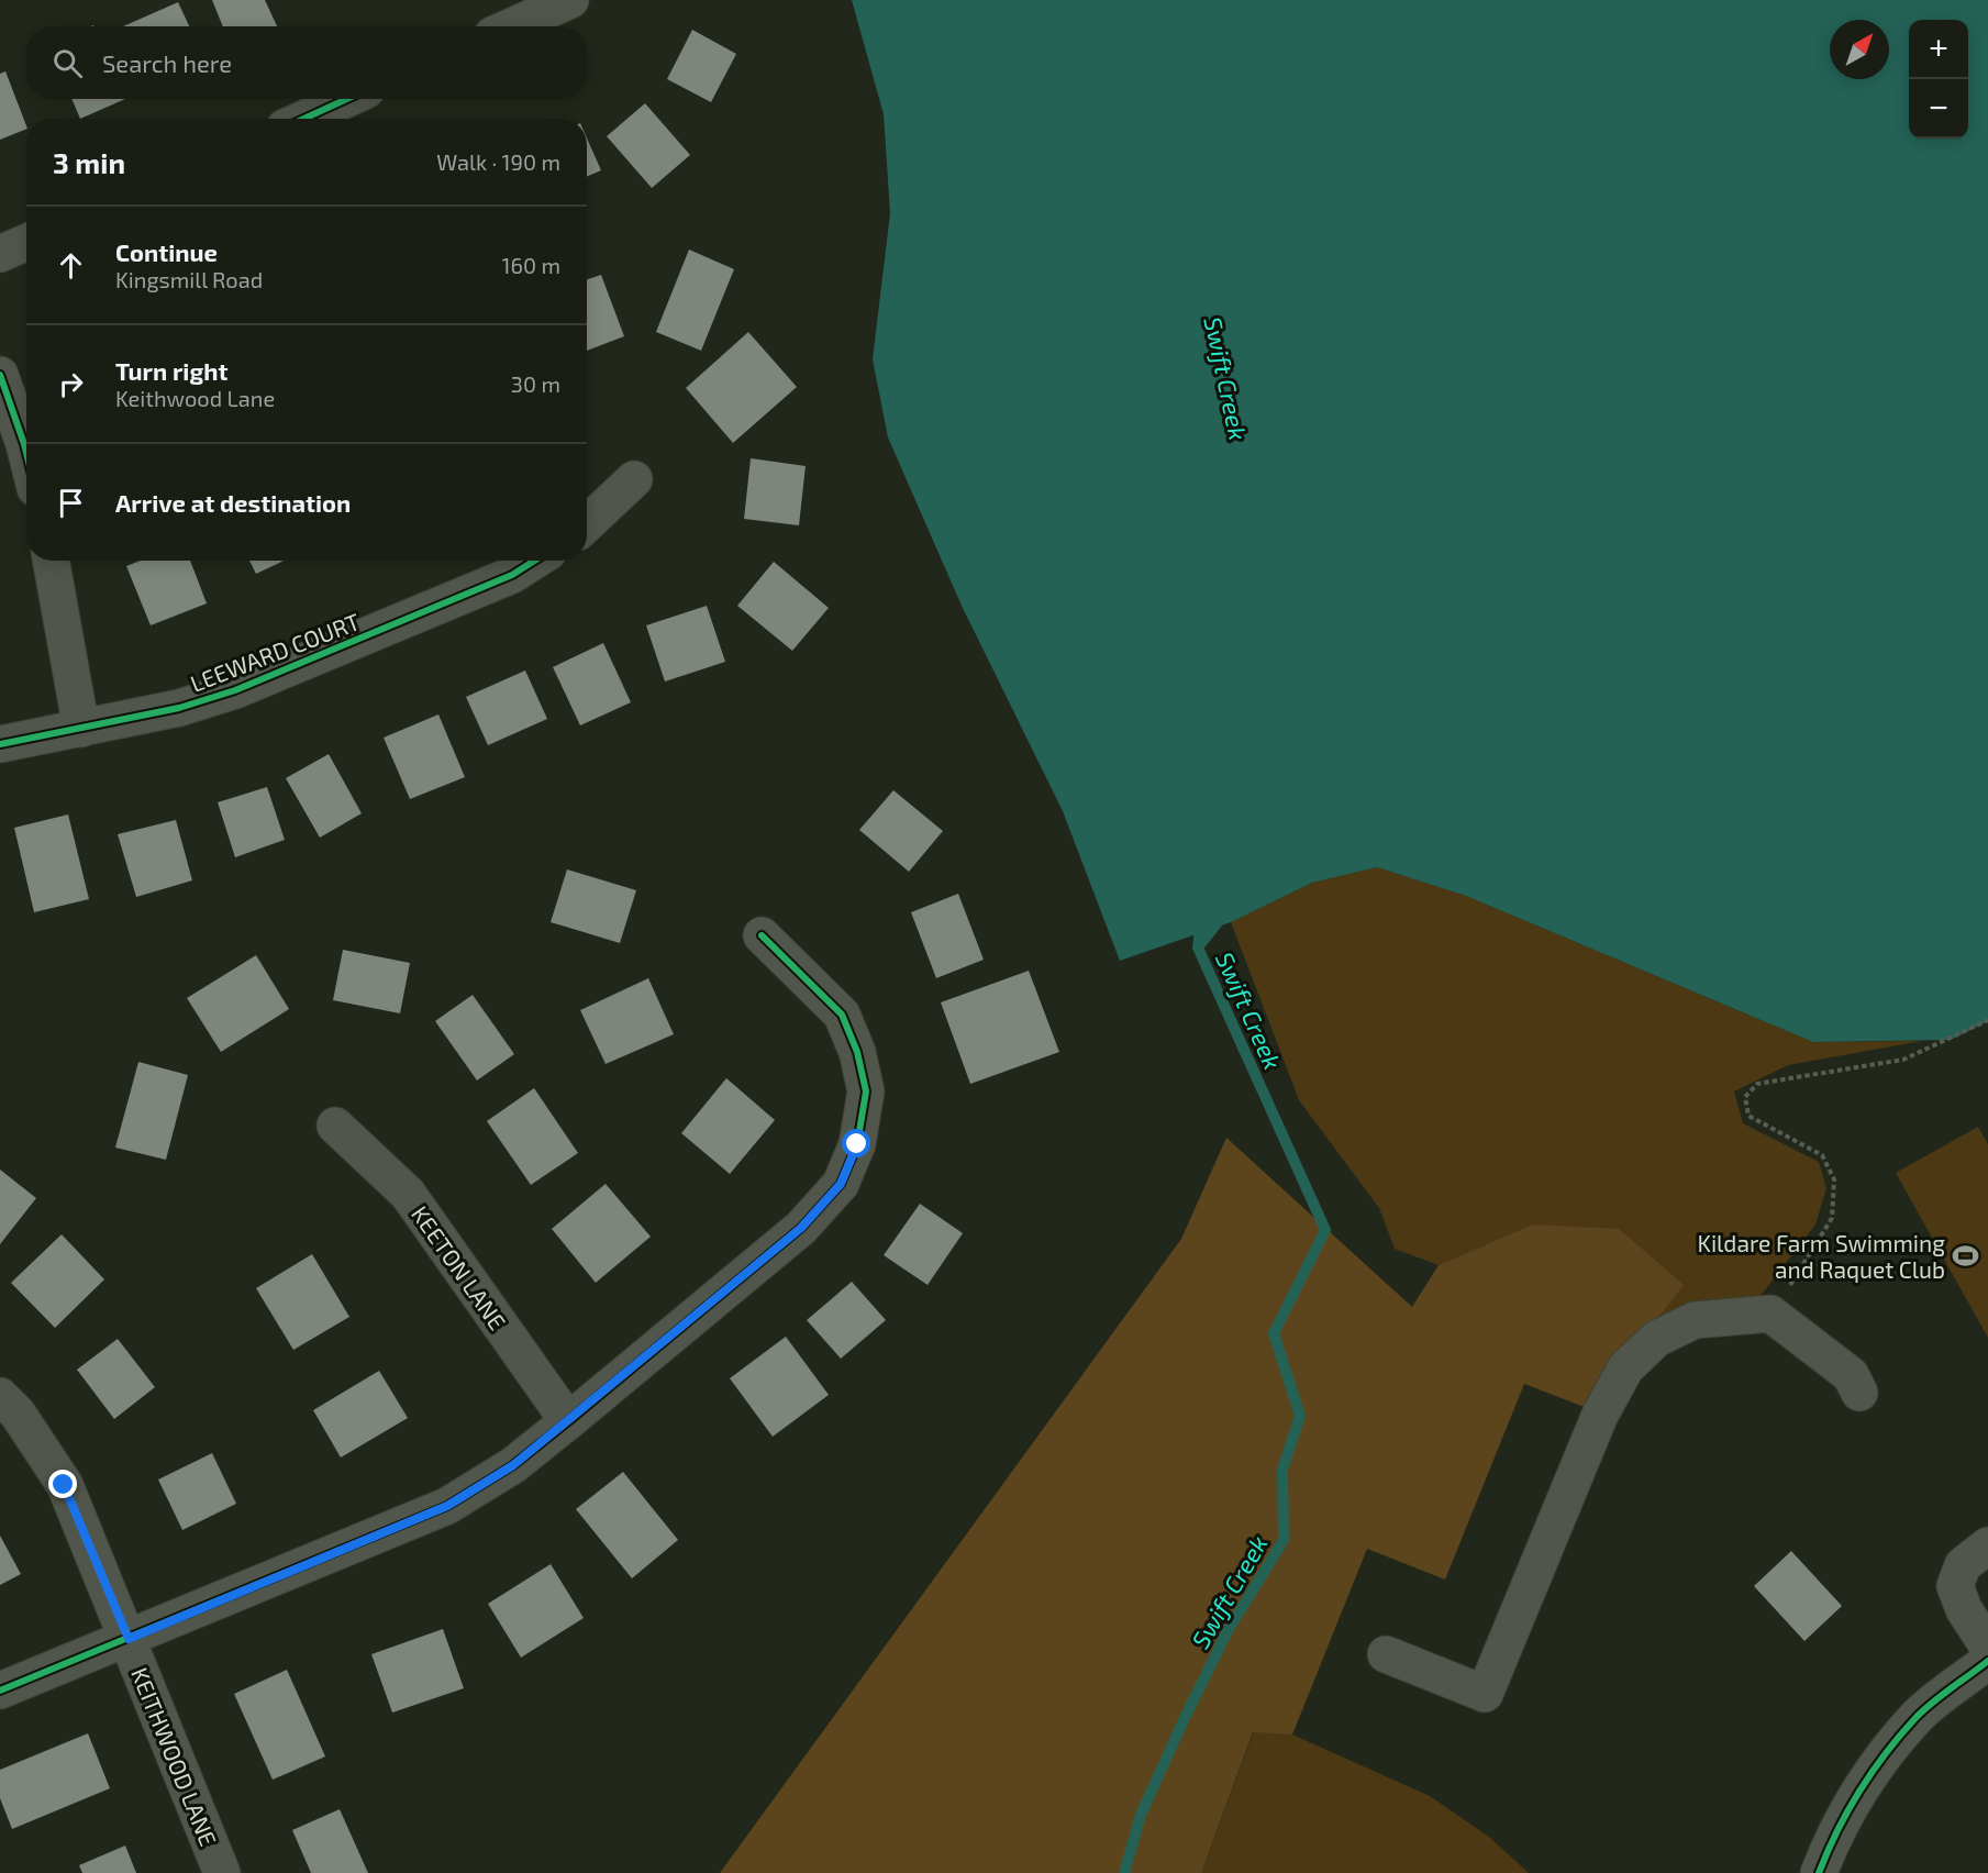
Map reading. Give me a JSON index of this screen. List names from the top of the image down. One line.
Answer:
{"streets":{"street":["LEEWARD COURT","KEETON LANE","KEITHWOOD LANE"]},"water":["Swift Creek"],"places":{"sports":["Kildare Farm Swimming and Raquet Club"]},"north":"top right","page":{"map_buttons":["+","−"],"search":"Search here","heading":["3 min","Walk · 190 m"],"list":[["Continue","Kingsmill Road","160 m"],["Turn right","Keithwood Lane","30 m"],"Arrive at destination"]}}
